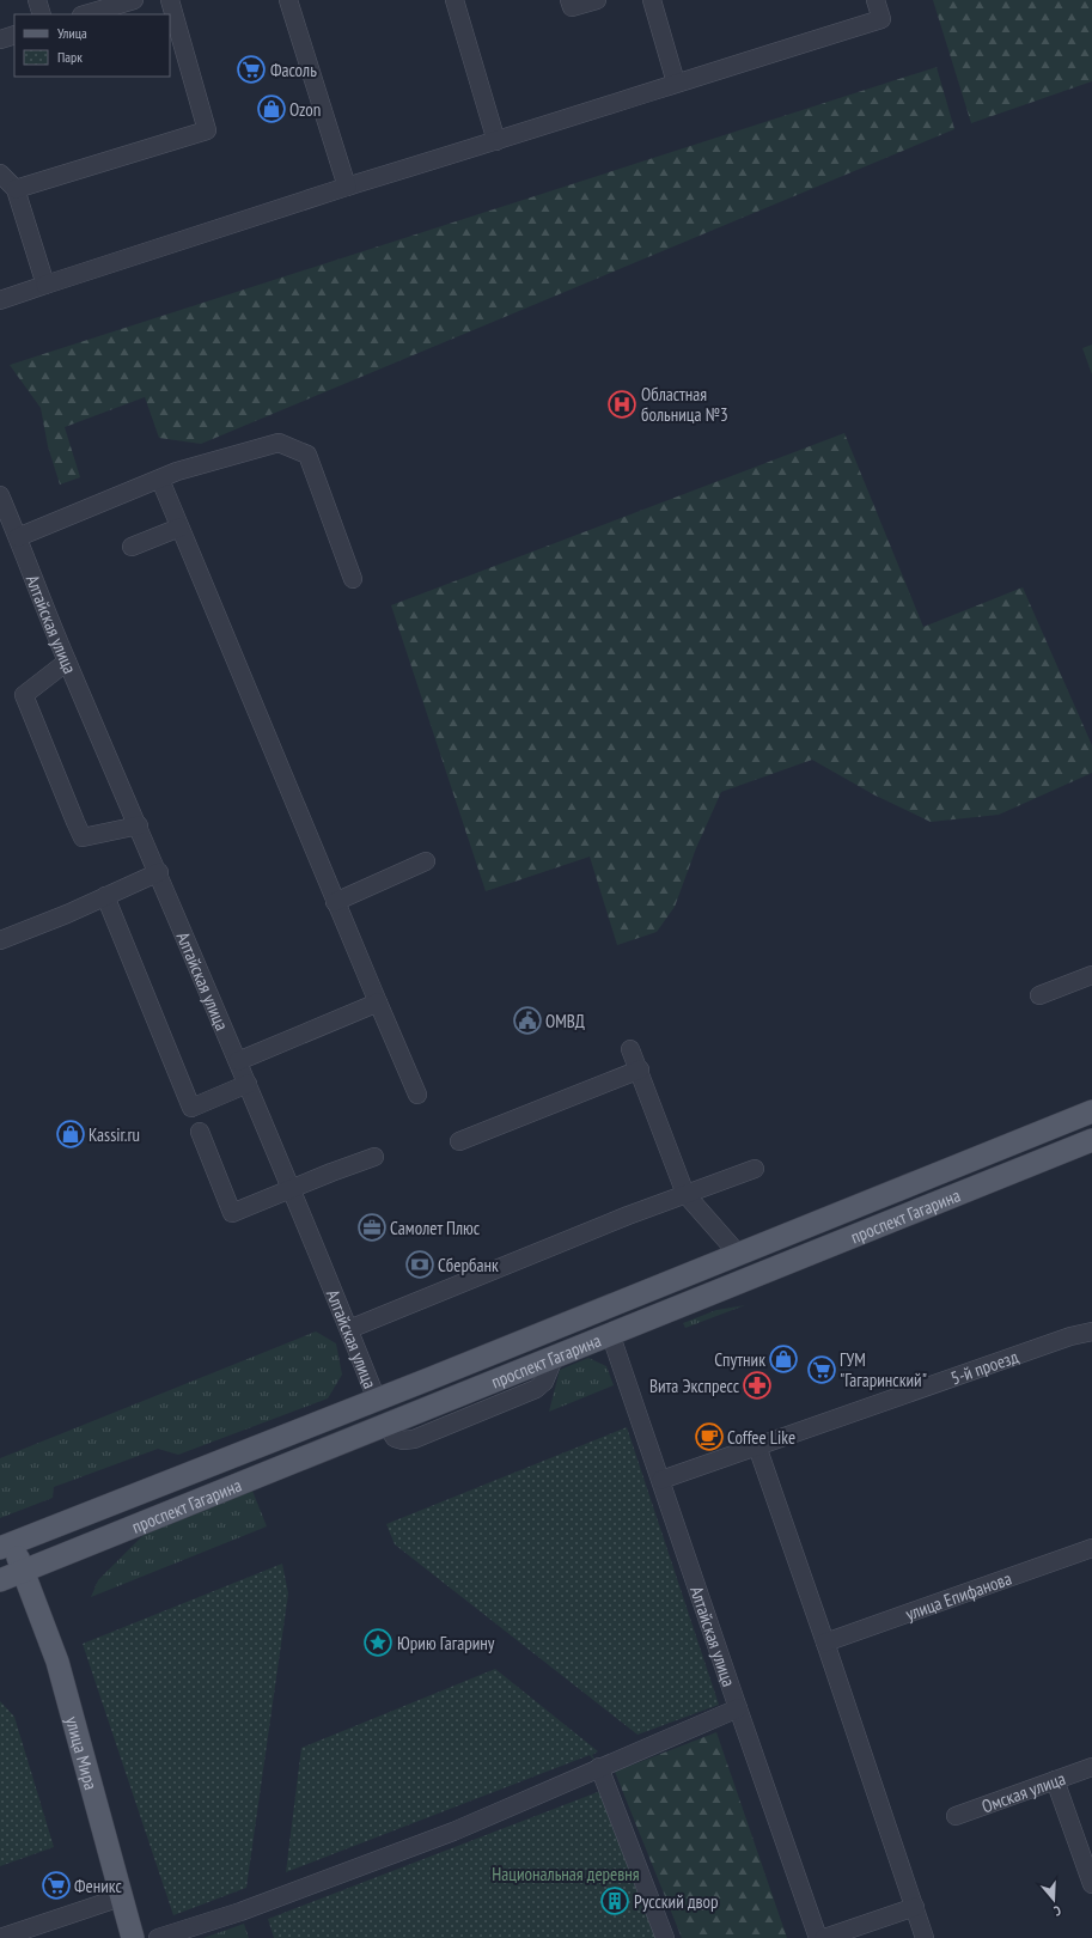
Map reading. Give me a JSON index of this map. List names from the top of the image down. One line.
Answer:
{"streets":{"main road":["Алтайская улица","проспект Гагарина","улица Мира"],"street":["5-й проезд","улица Епифанова","Омская улица"]},"crossings":[["Алтайская улица","проспект Гагарина"],["Алтайская улица","5-й проезд"],["проспект Гагарина","улица Мира"]],"parks":["Национальная деревня"],"places":{"supermarket":["Фасоль","ГУМ \"Гагаринский\"","Феникс"],"shop":["Ozon","Kassir.ru","Спутник"],"hospital":["Областная больница №3"],"public building":["ОМВД"],"office":["Самолет Плюс"],"bank":["Сбербанк"],"pharmacy":["Вита Экспресс"],"cafe":["Coffee Like"],"place":["Юрию Гагарину"],"building":["Русский двор"]},"legend":["Улица","Парк"],"north":"bottom"}
